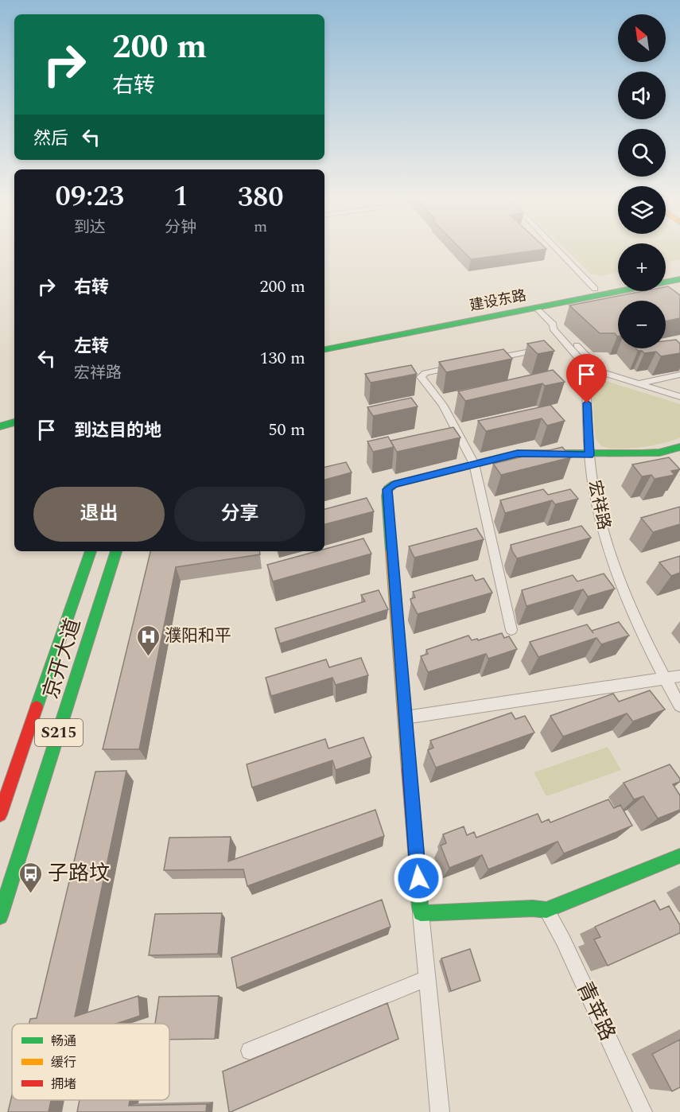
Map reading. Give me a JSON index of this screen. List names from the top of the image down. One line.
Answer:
{"streets":{"main road":["建设东路","京开大道","S215"],"street":["宏祥路","青苹路"]},"crossings":[["建设东路","宏祥路"]],"places":{"hospital":["濮阳和平"],"bus stop":["子路坟"]},"legend":["畅通","缓行","拥堵"],"north":"top left","page":{"map_buttons":["+","−"],"turn":["200 m","右转"],"then":"然后","eta":["09:23","到达","1","分钟","380","m"],"list":[{"name":"右转","value":"200 m"},{"name":"左转","note":"宏祥路","value":"130 m"},{"name":"到达目的地","value":"50 m"}],"buttons":["退出","分享"]}}
